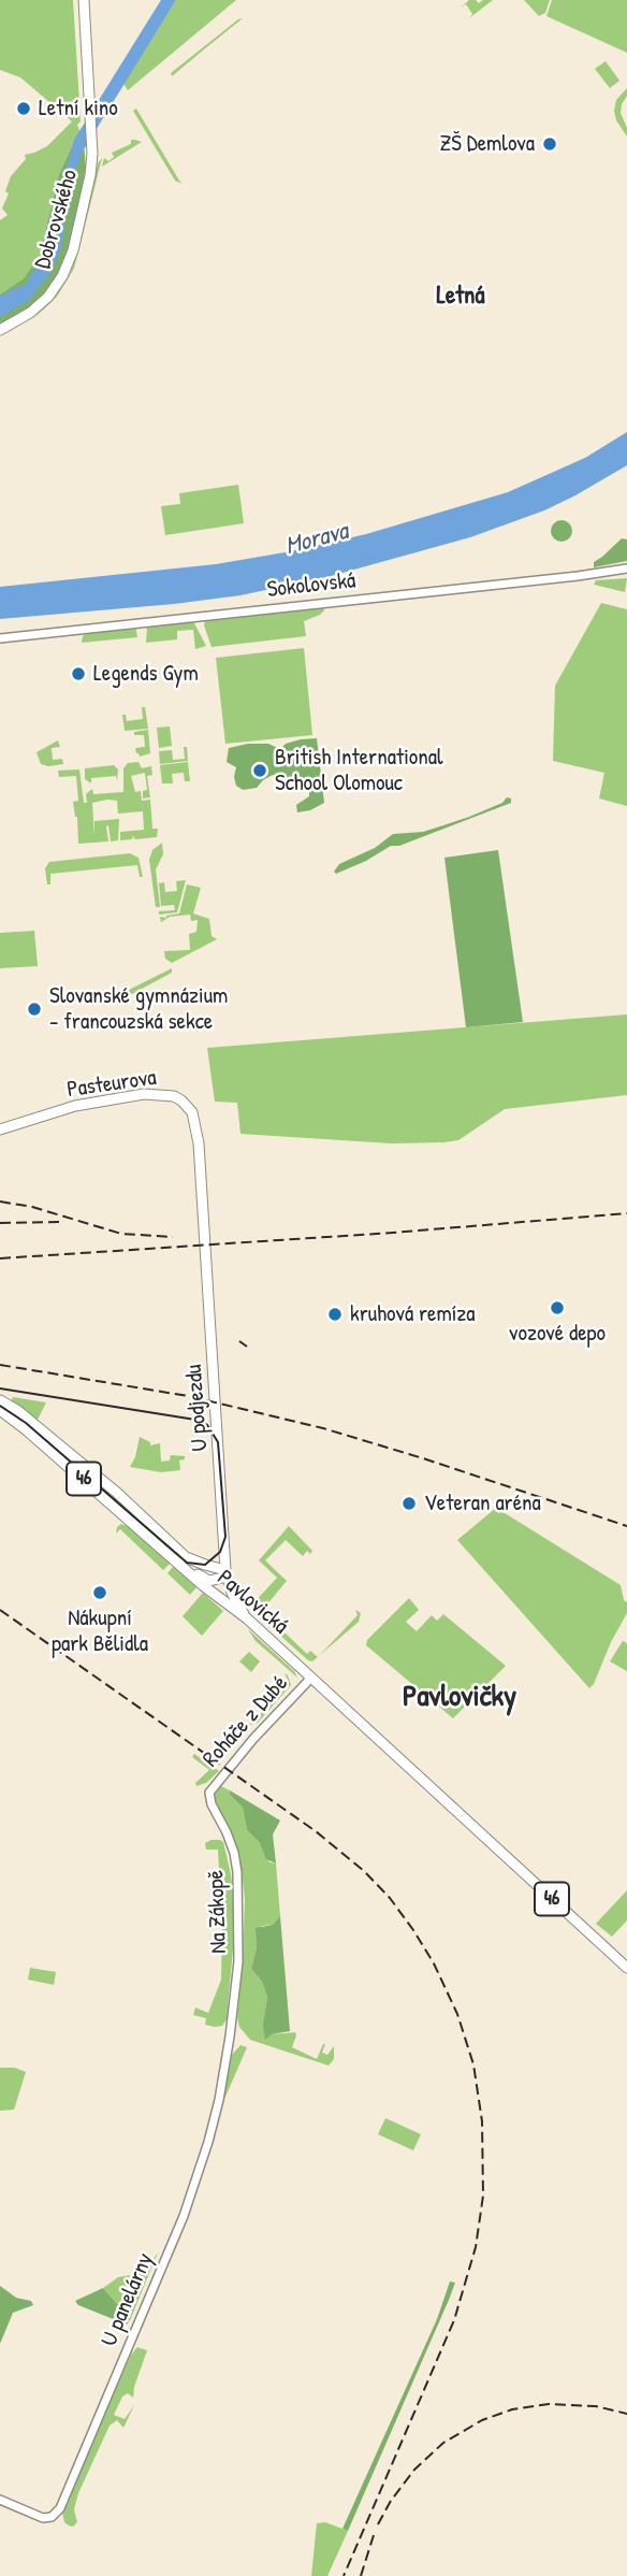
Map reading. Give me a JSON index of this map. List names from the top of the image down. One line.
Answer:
{"streets":{"main road":["Dobrovského","Pasteurova","U podjezdu","46","Pavlovická"],"street":["Sokolovská","Roháče z Dubé","Na Zákopě","U panelárny"]},"crossings":[["Pasteurova","U podjezdu"],["U podjezdu","46"],["U podjezdu","Pavlovická"],["Pavlovická","Roháče z Dubé"],["Roháče z Dubé","Na Zákopě"],["Na Zákopě","U panelárny"]],"districts":["Letná","Pavlovičky"],"water":["Morava"],"places":["Letní kino","ZŠ Demlova","Legends Gym","British International School Olomouc","Slovanské gymnázium - francouzská sekce","vozové depo","kruhová remíza","Veteran aréna","Nákupní park Bělidla"]}
